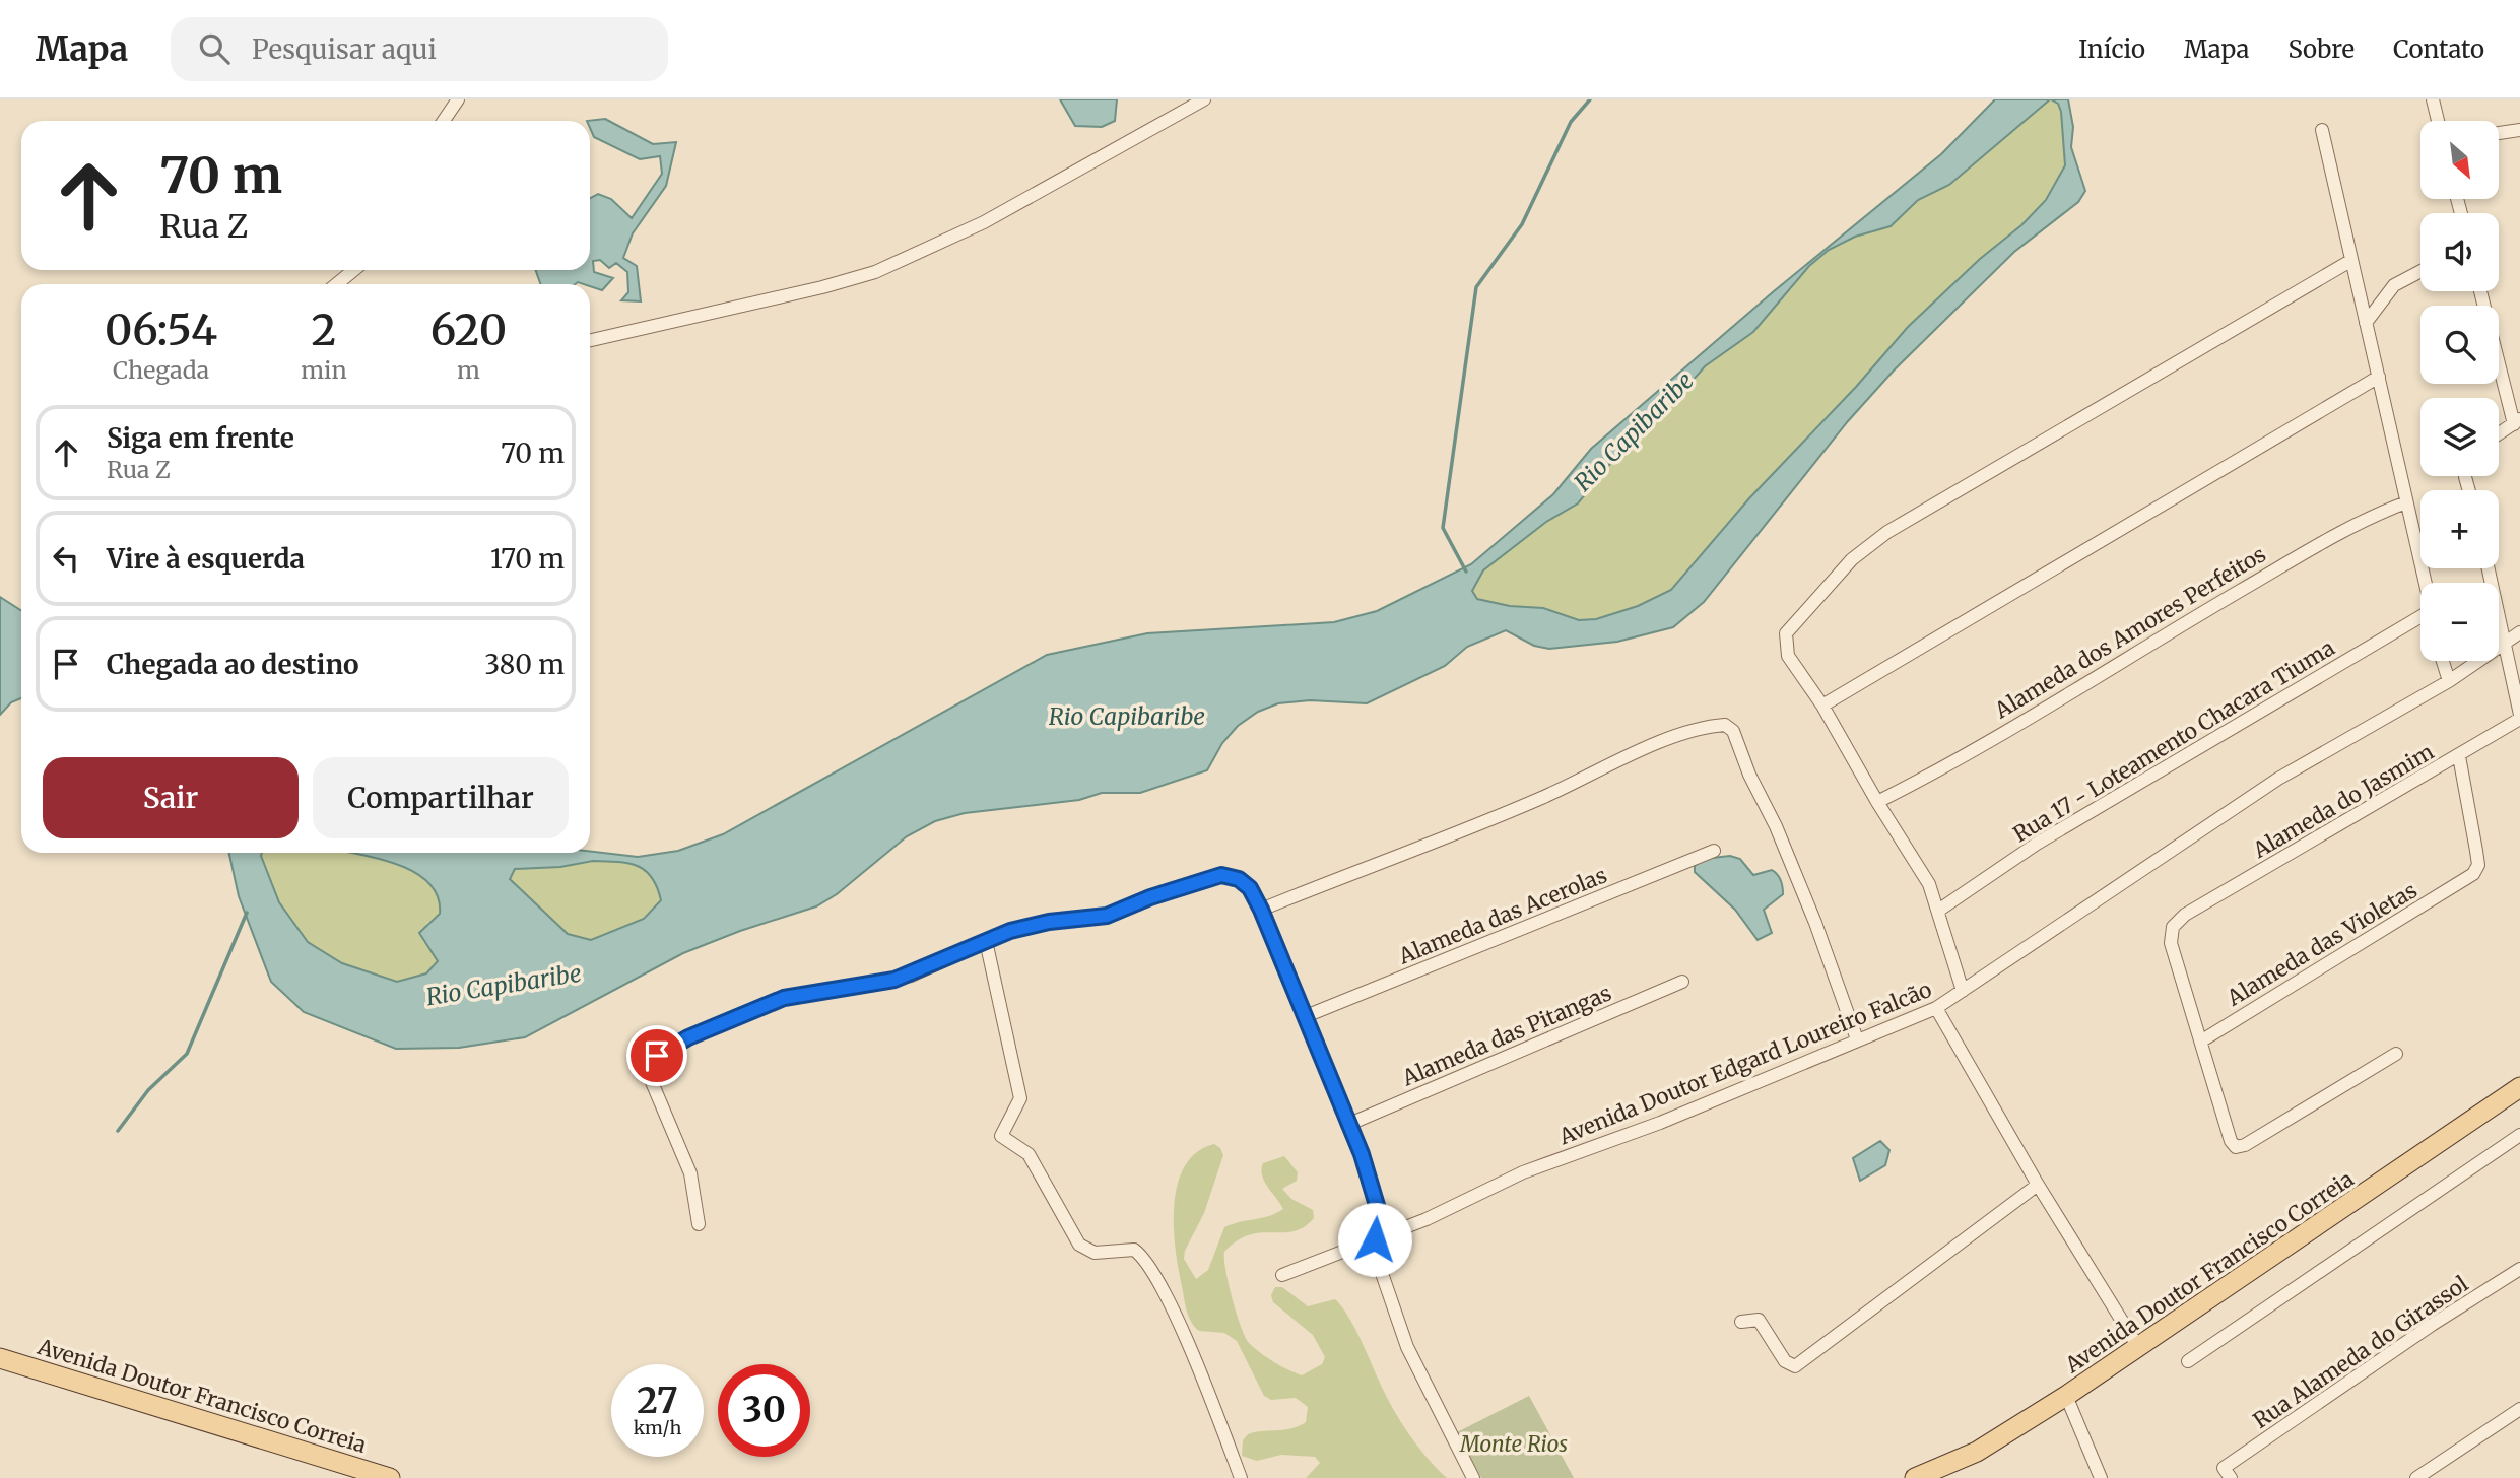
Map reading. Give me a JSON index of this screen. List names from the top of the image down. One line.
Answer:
{"streets":{"main road":["Avenida Doutor Francisco Correia"],"street":["Alameda dos Amores Perfeitos","Rua 17 - Loteamento Chacara Tiuma","Alameda do Jasmim","Alameda das Acerolas","Alameda das Violetas","Alameda das Pitangas","Avenida Doutor Edgard Loureiro Falcão","Rua Alameda do Girassol"]},"crossings":[["Alameda do Jasmim","Alameda das Violetas"]],"water":["Rio Capibaribe"],"parks":["Monte Rios"],"north":"bottom right","page":{"header":"Mapa","search":"Pesquisar aqui","nav":["Início","Mapa","Sobre","Contato"],"map_buttons":["+","−"],"turn":["70 m","Rua Z"],"eta":["06:54","Chegada","2","min","620","m"],"list":[{"name":"Siga em frente","note":"Rua Z","value":"70 m"},{"name":"Vire à esquerda","value":"170 m"},{"name":"Chegada ao destino","value":"380 m"}],"buttons":["Sair","Compartilhar"],"speed":"27 km/h","limit":"30"}}
